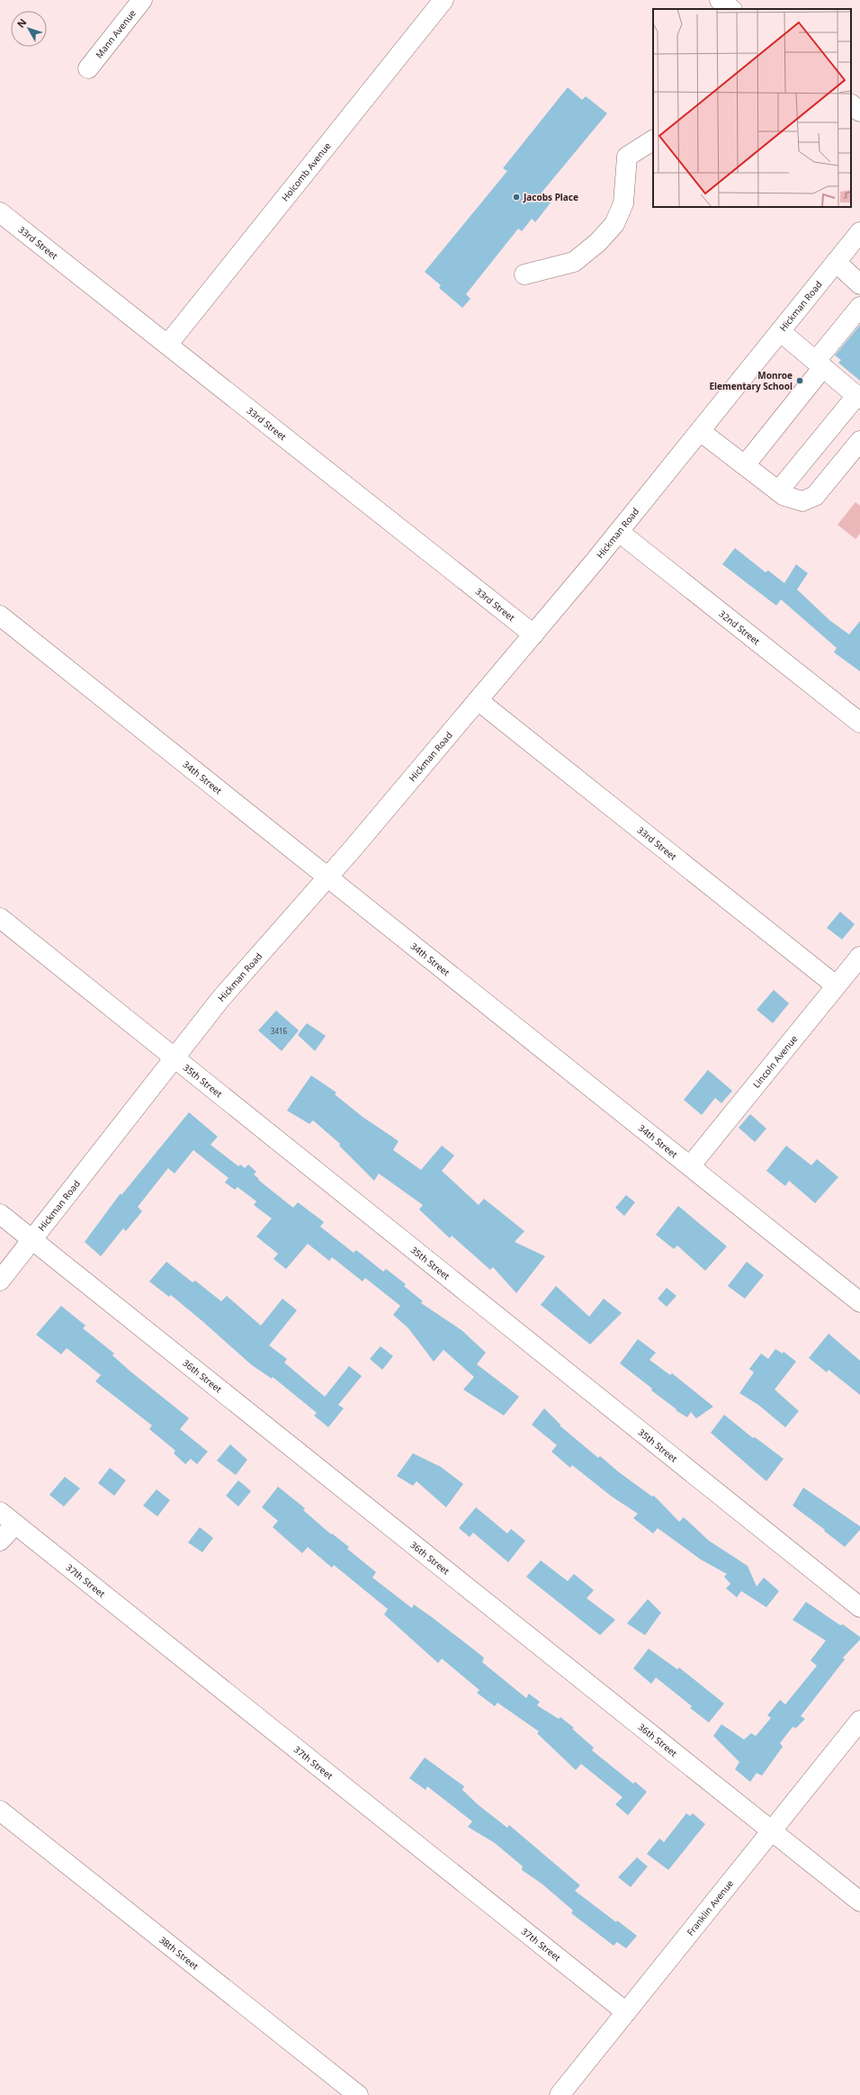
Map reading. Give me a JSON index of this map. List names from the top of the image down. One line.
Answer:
{"streets":{"street":["Mann Avenue","Holcomb Avenue","33rd Street","Hickman Road","32nd Street","34th Street","Lincoln Avenue","35th Street","36th Street","37th Street","Franklin Avenue","38th Street"]},"crossings":[["Holcomb Avenue","33rd Street"],["33rd Street","Hickman Road"],["33rd Street","Lincoln Avenue"],["Hickman Road","32nd Street"],["Hickman Road","34th Street"],["Hickman Road","35th Street"],["Hickman Road","36th Street"],["34th Street","Lincoln Avenue"],["36th Street","Franklin Avenue"],["37th Street","Franklin Avenue"]],"places":["Jacobs Place","Monroe Elementary School"],"house_numbers":["3416"],"north":"top left"}
